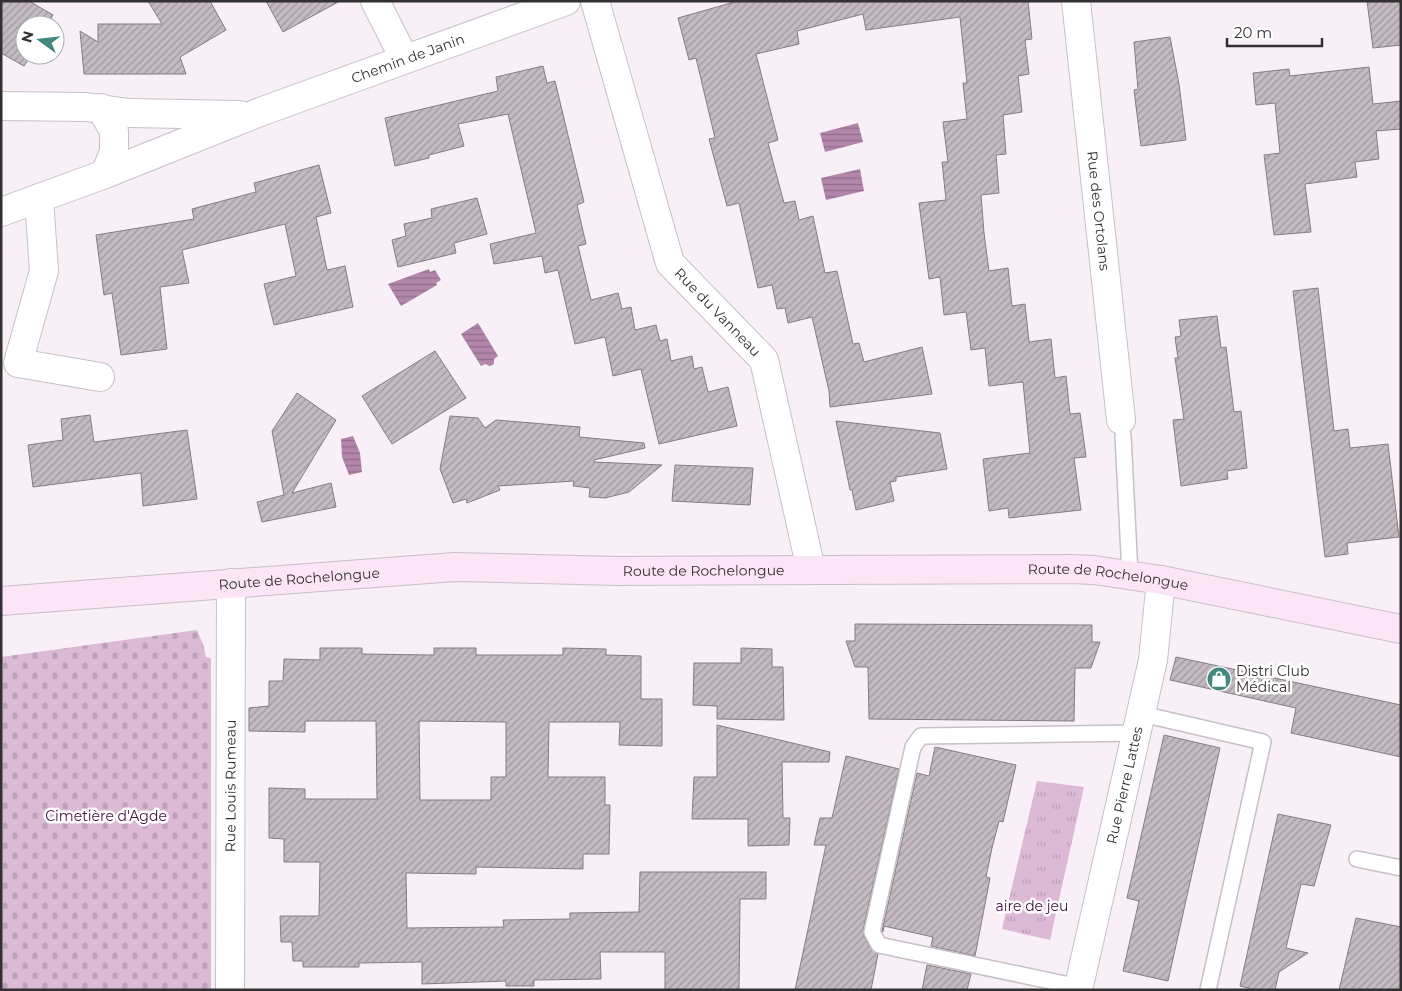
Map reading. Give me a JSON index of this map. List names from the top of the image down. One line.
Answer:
{"streets":{"main road":["Route de Rochelongue"],"street":["Chemin de Janin","Rue des Ortolans","Rue du Vanneau","Rue Louis Rumeau","Rue Pierre Lattes"]},"crossings":[["Rue du Vanneau","Route de Rochelongue"],["Route de Rochelongue","Rue Louis Rumeau"],["Route de Rochelongue","Rue Pierre Lattes"]],"parks":["Cimetière d'Agde","aire de jeu"],"places":{"shop":["Distri Club Médical"]},"scale_bar":"20 m","north":"left"}
